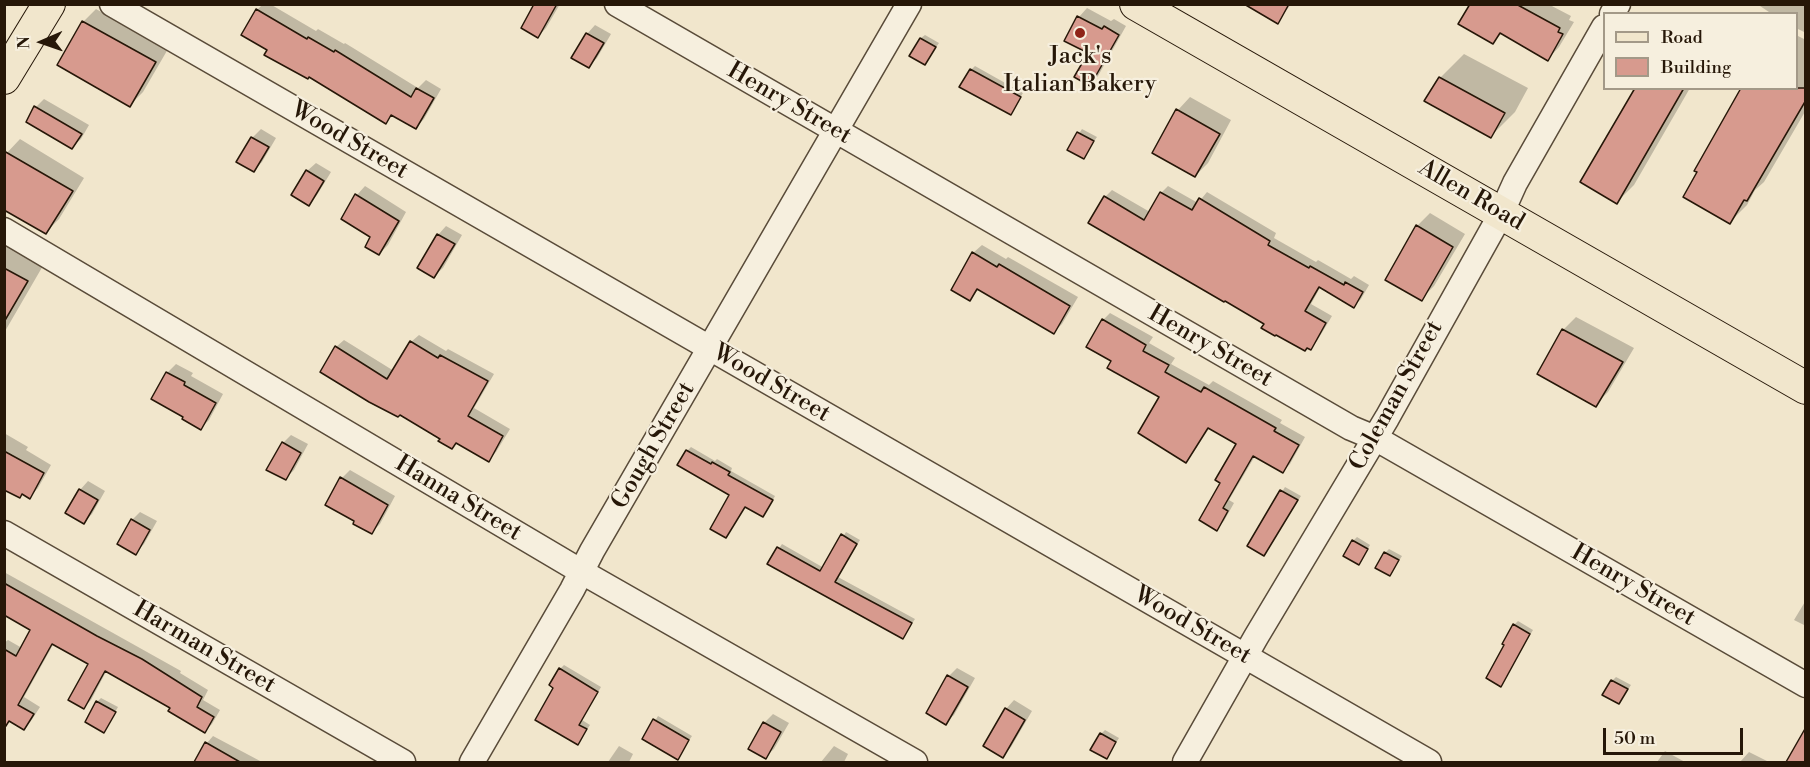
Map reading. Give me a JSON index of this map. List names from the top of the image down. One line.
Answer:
{"streets":{"main road":["Allen Road"],"street":["Henry Street","Wood Street","Coleman Street","Gough Street","Hanna Street","Harman Street"]},"crossings":[["Henry Street","Coleman Street"],["Henry Street","Gough Street"],["Wood Street","Coleman Street"],["Wood Street","Gough Street"],["Allen Road","Coleman Street"],["Gough Street","Hanna Street"]],"places":["Jack's Italian Bakery"],"legend":["Road","Building"],"scale_bar":"50 m","north":"left"}
